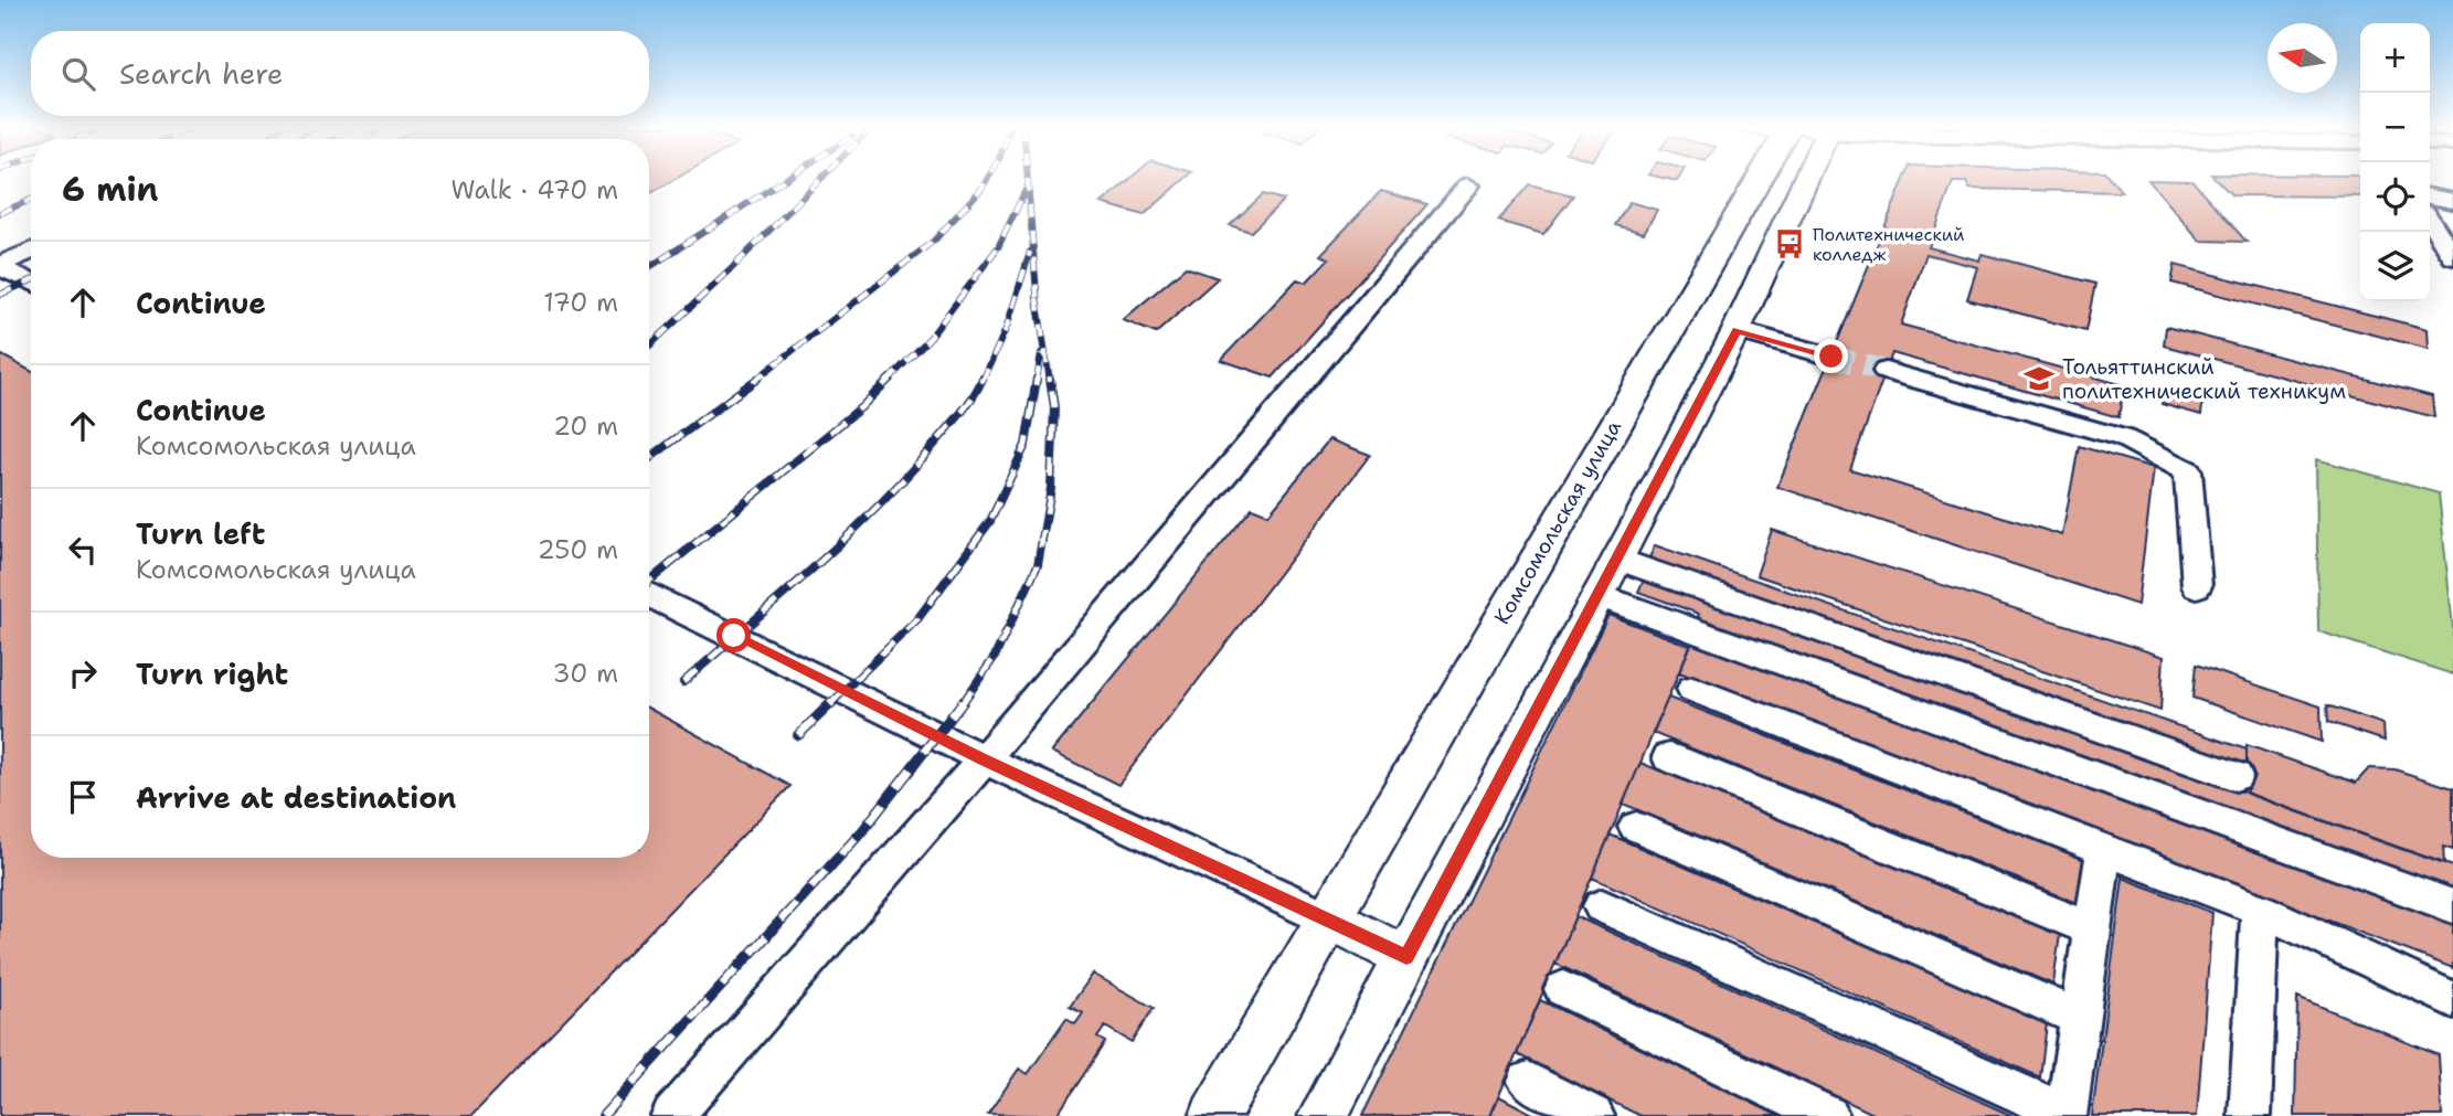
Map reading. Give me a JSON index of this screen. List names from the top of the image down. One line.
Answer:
{"streets":{"main road":["Комсомольская улица"]},"places":{"bus stop":["Политехнический колледж"],"school or university":["Тольяттинский политехнический техникум"]},"north":"left","page":{"map_buttons":["+","−"],"search":"Search here","heading":["6 min","Walk · 470 m"],"list":[["Continue","170 m"],["Continue","Комсомольская улица","20 m"],["Turn left","Комсомольская улица","250 m"],["Turn right","30 m"],"Arrive at destination"]}}
